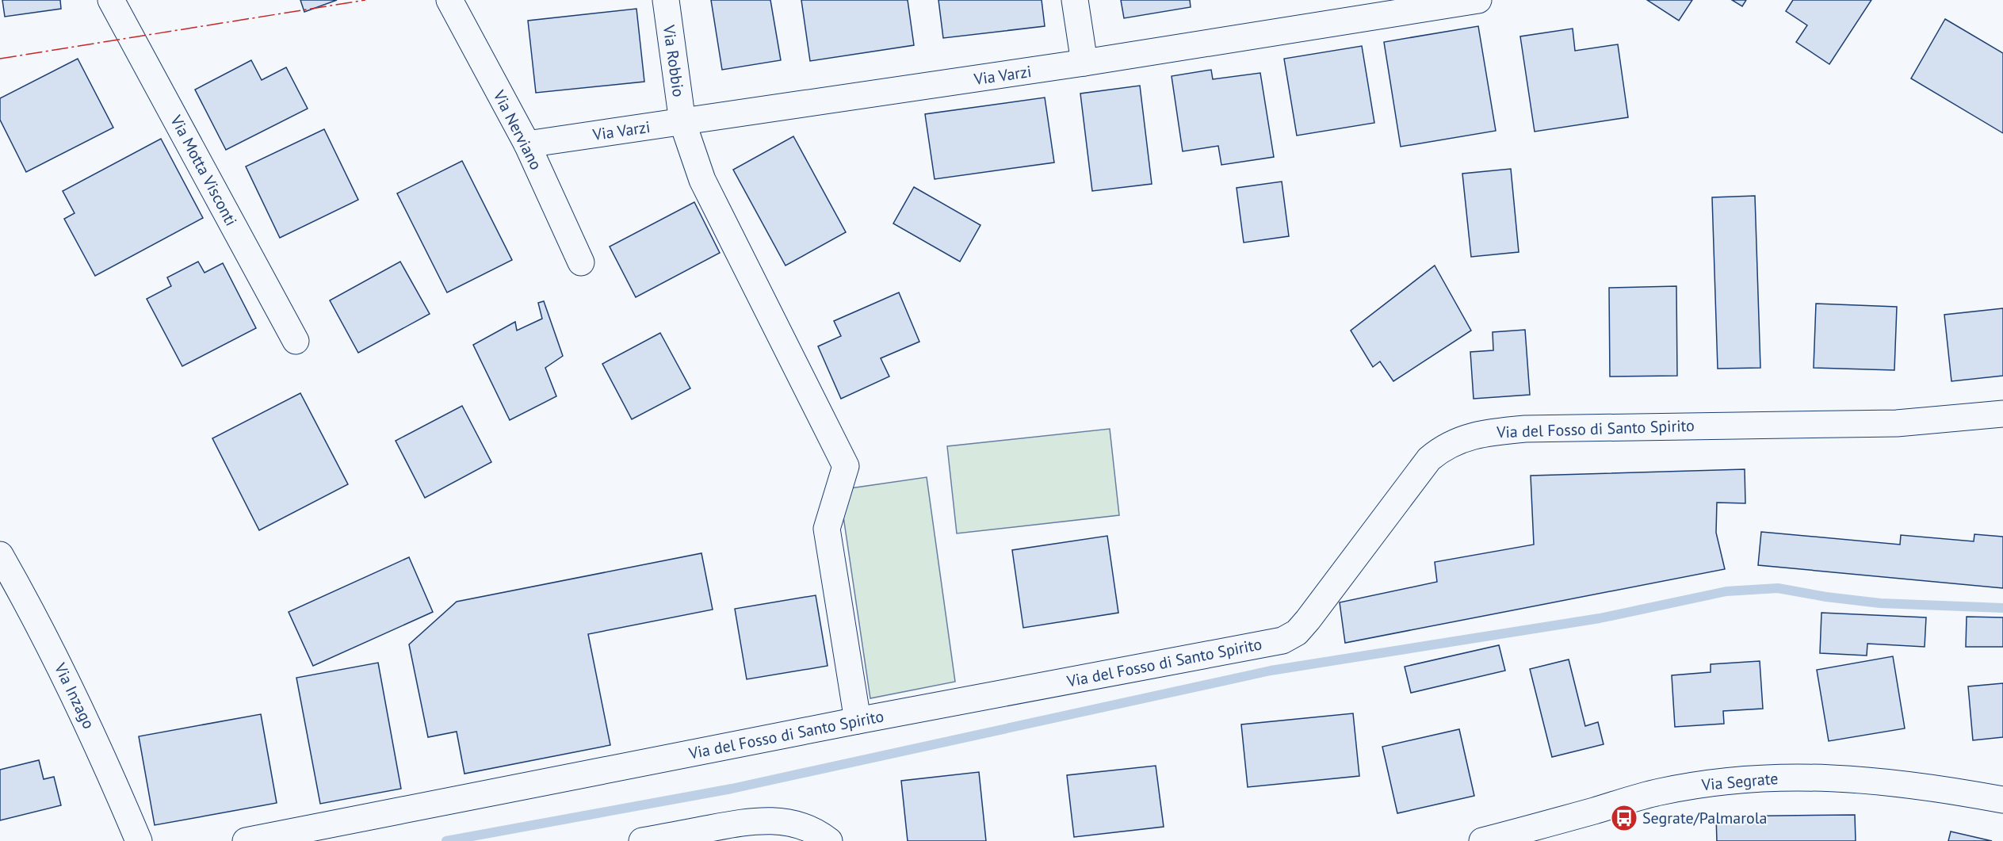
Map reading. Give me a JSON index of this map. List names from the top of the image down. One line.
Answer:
{"streets":{"street":["Via Robbio","Via Varzi","Via Nerviano","Via Motta Visconti","Via del Fosso di Santo Spirito","Via Inzago","Via Segrate"]},"crossings":[["Via Robbio","Via Varzi"],["Via Robbio","Via del Fosso di Santo Spirito"],["Via Varzi","Via Nerviano"]],"places":{"bus stop":["Segrate/Palmarola"]}}
